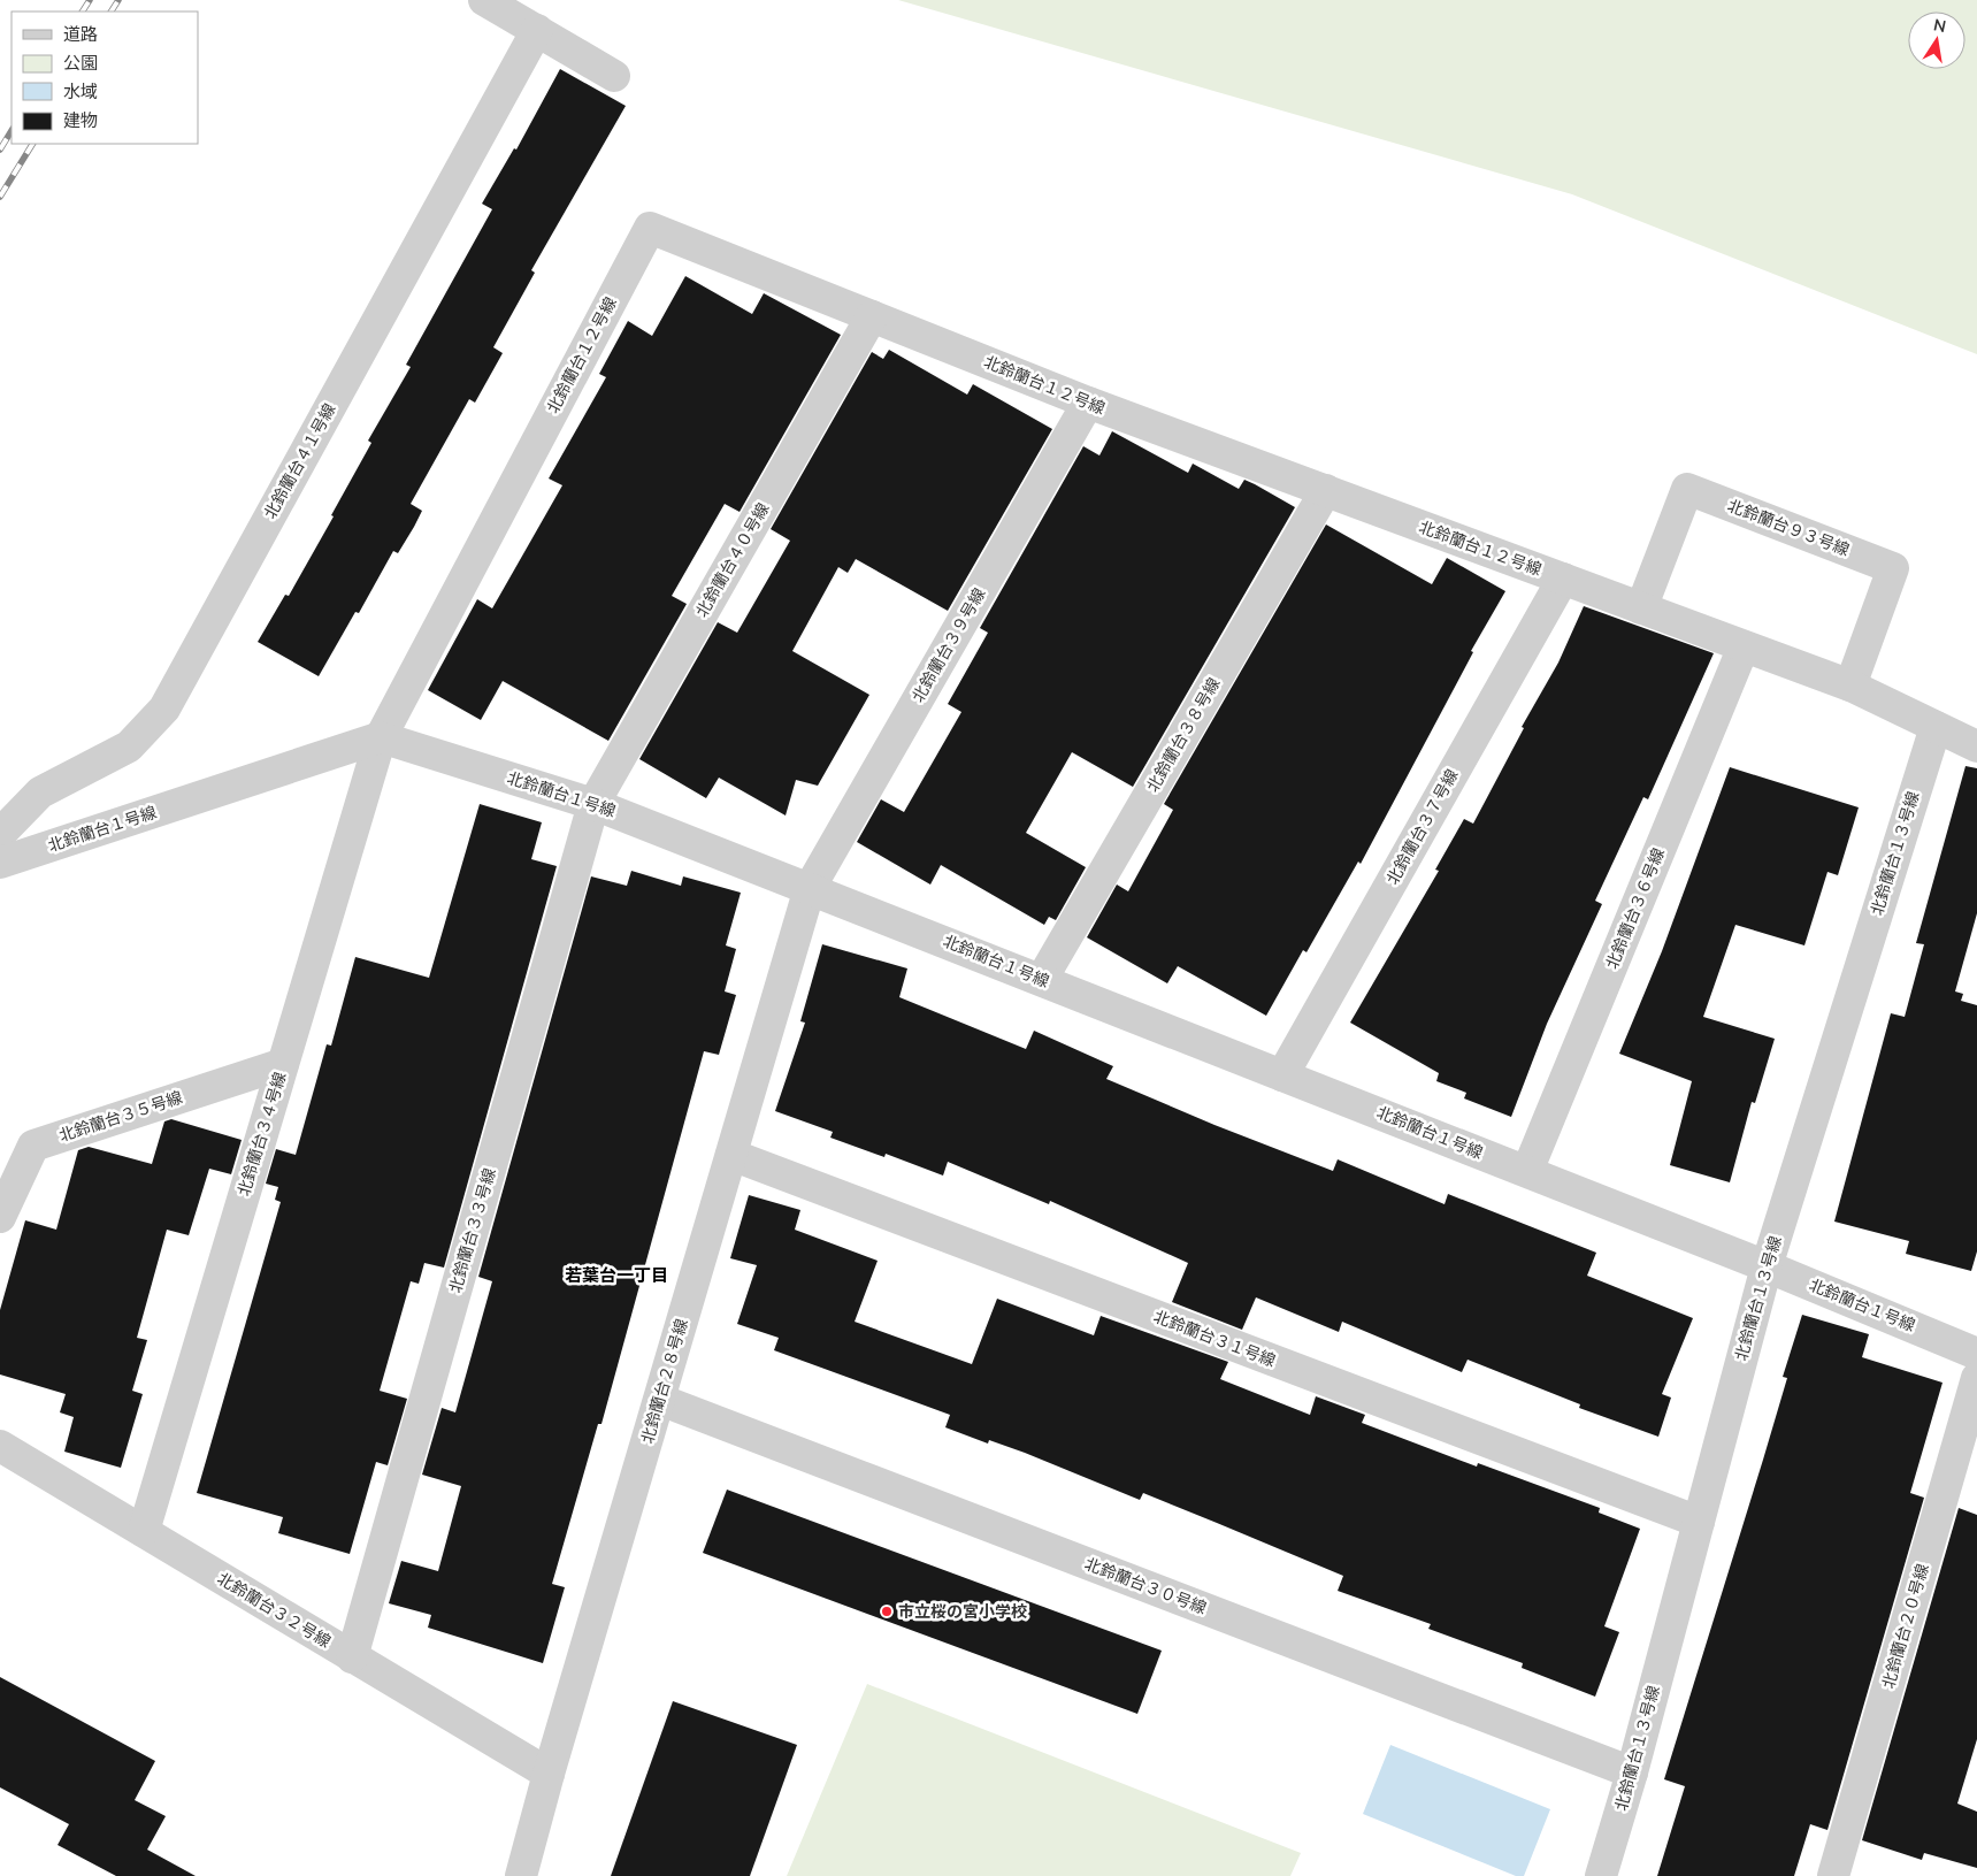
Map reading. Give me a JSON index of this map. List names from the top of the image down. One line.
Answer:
{"streets":{"street":["北鈴蘭台１２号線","北鈴蘭台４１号線","北鈴蘭台９３号線","北鈴蘭台４０号線","北鈴蘭台３９号線","北鈴蘭台３８号線","北鈴蘭台１号線","北鈴蘭台３７号線","北鈴蘭台１３号線","北鈴蘭台３６号線","北鈴蘭台３５号線","北鈴蘭台３４号線","北鈴蘭台３３号線","北鈴蘭台３１号線","北鈴蘭台２８号線","北鈴蘭台３０号線","北鈴蘭台３２号線","北鈴蘭台２０号線"]},"crossings":[["北鈴蘭台１２号線","北鈴蘭台９３号線"],["北鈴蘭台１２号線","北鈴蘭台４０号線"],["北鈴蘭台１２号線","北鈴蘭台３９号線"],["北鈴蘭台１２号線","北鈴蘭台３８号線"],["北鈴蘭台１２号線","北鈴蘭台１号線"],["北鈴蘭台１２号線","北鈴蘭台３７号線"],["北鈴蘭台１２号線","北鈴蘭台１３号線"],["北鈴蘭台１２号線","北鈴蘭台３６号線"],["北鈴蘭台１２号線","北鈴蘭台３４号線"],["北鈴蘭台４０号線","北鈴蘭台１号線"],["北鈴蘭台４０号線","北鈴蘭台３３号線"],["北鈴蘭台３９号線","北鈴蘭台１号線"],["北鈴蘭台３９号線","北鈴蘭台２８号線"],["北鈴蘭台３８号線","北鈴蘭台１号線"],["北鈴蘭台１号線","北鈴蘭台３７号線"],["北鈴蘭台１号線","北鈴蘭台１３号線"],["北鈴蘭台１号線","北鈴蘭台３６号線"],["北鈴蘭台１号線","北鈴蘭台３４号線"],["北鈴蘭台１号線","北鈴蘭台３３号線"],["北鈴蘭台１号線","北鈴蘭台２８号線"],["北鈴蘭台１３号線","北鈴蘭台３１号線"],["北鈴蘭台１３号線","北鈴蘭台３０号線"],["北鈴蘭台３５号線","北鈴蘭台３４号線"],["北鈴蘭台３４号線","北鈴蘭台３２号線"],["北鈴蘭台３３号線","北鈴蘭台３２号線"],["北鈴蘭台３１号線","北鈴蘭台２８号線"],["北鈴蘭台２８号線","北鈴蘭台３０号線"],["北鈴蘭台２８号線","北鈴蘭台３２号線"]],"districts":["若葉台一丁目"],"places":["市立桜の宮小学校"],"legend":["道路","公園","水域","建物"],"north":"top"}
